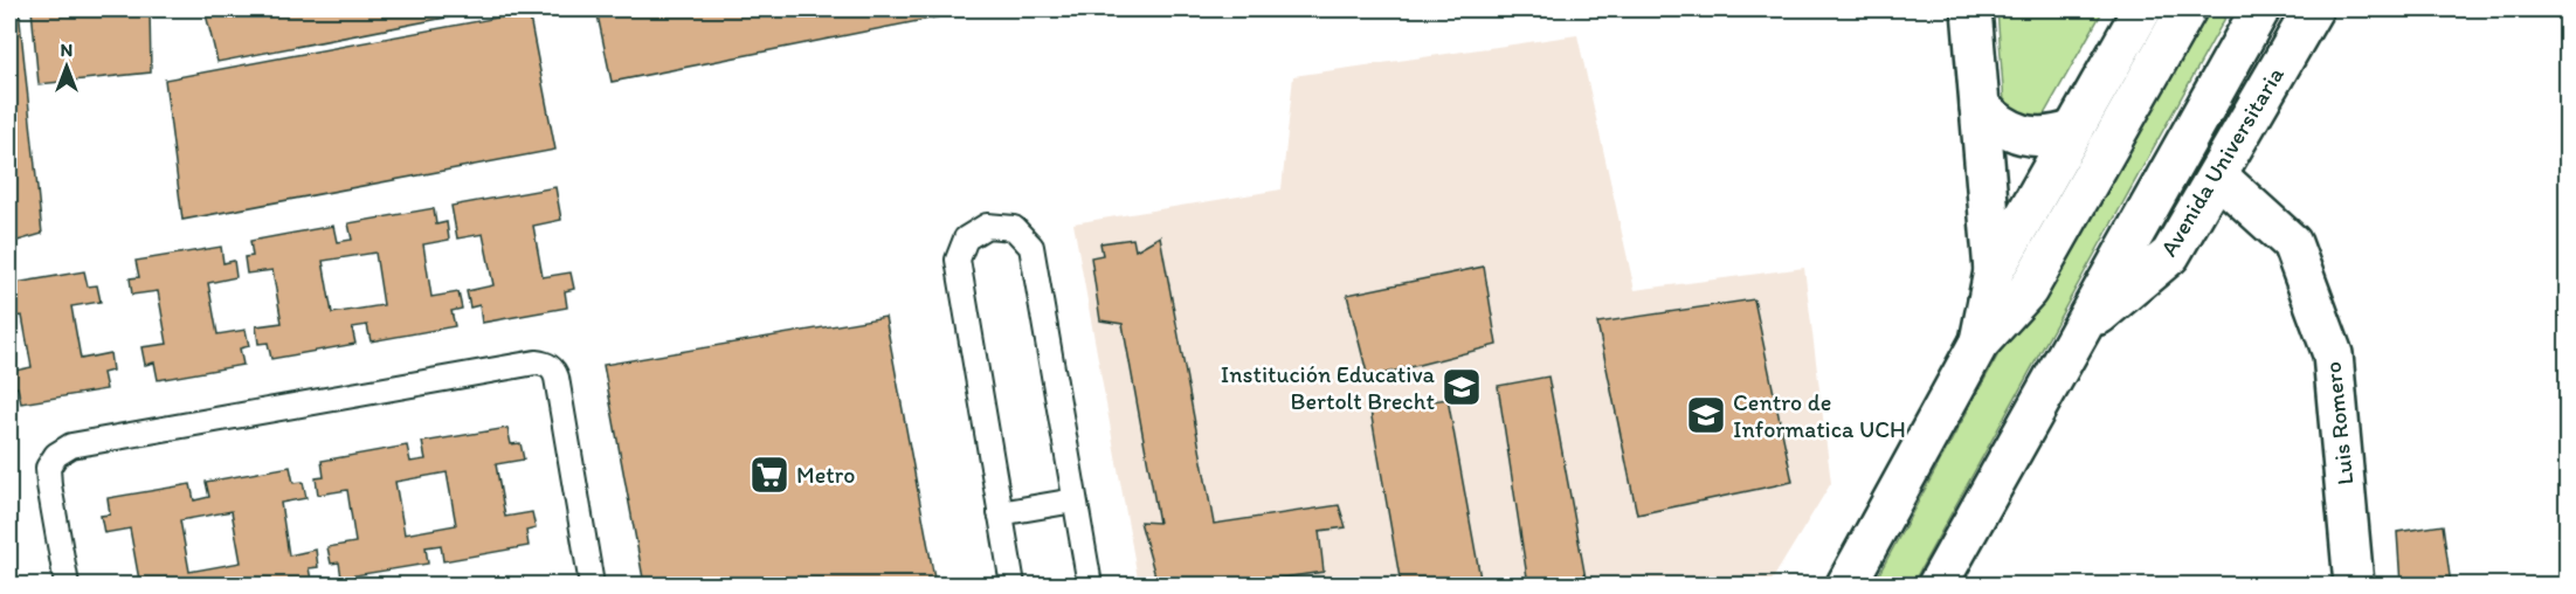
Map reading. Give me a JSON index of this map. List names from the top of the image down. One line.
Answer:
{"streets":{"main road":["Avenida Universitaria","Luis Romero"]},"crossings":[["Avenida Universitaria","Luis Romero"]],"places":{"school or university":["Institución Educativa Bertolt Brecht","Centro de Informatica UCH"],"supermarket":["Metro"]},"north":"top"}
